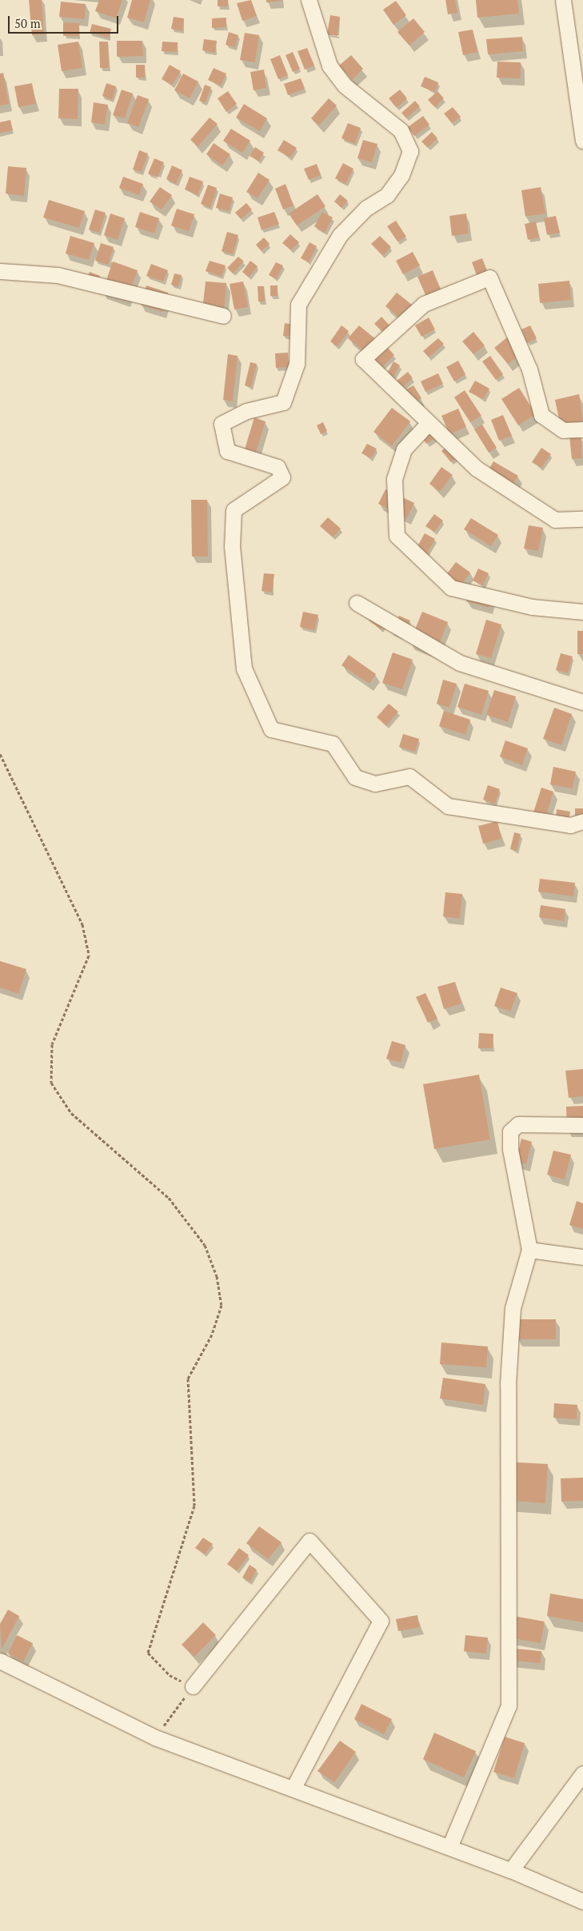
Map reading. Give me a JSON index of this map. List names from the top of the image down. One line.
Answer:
{"scale_bar":"50 m"}
